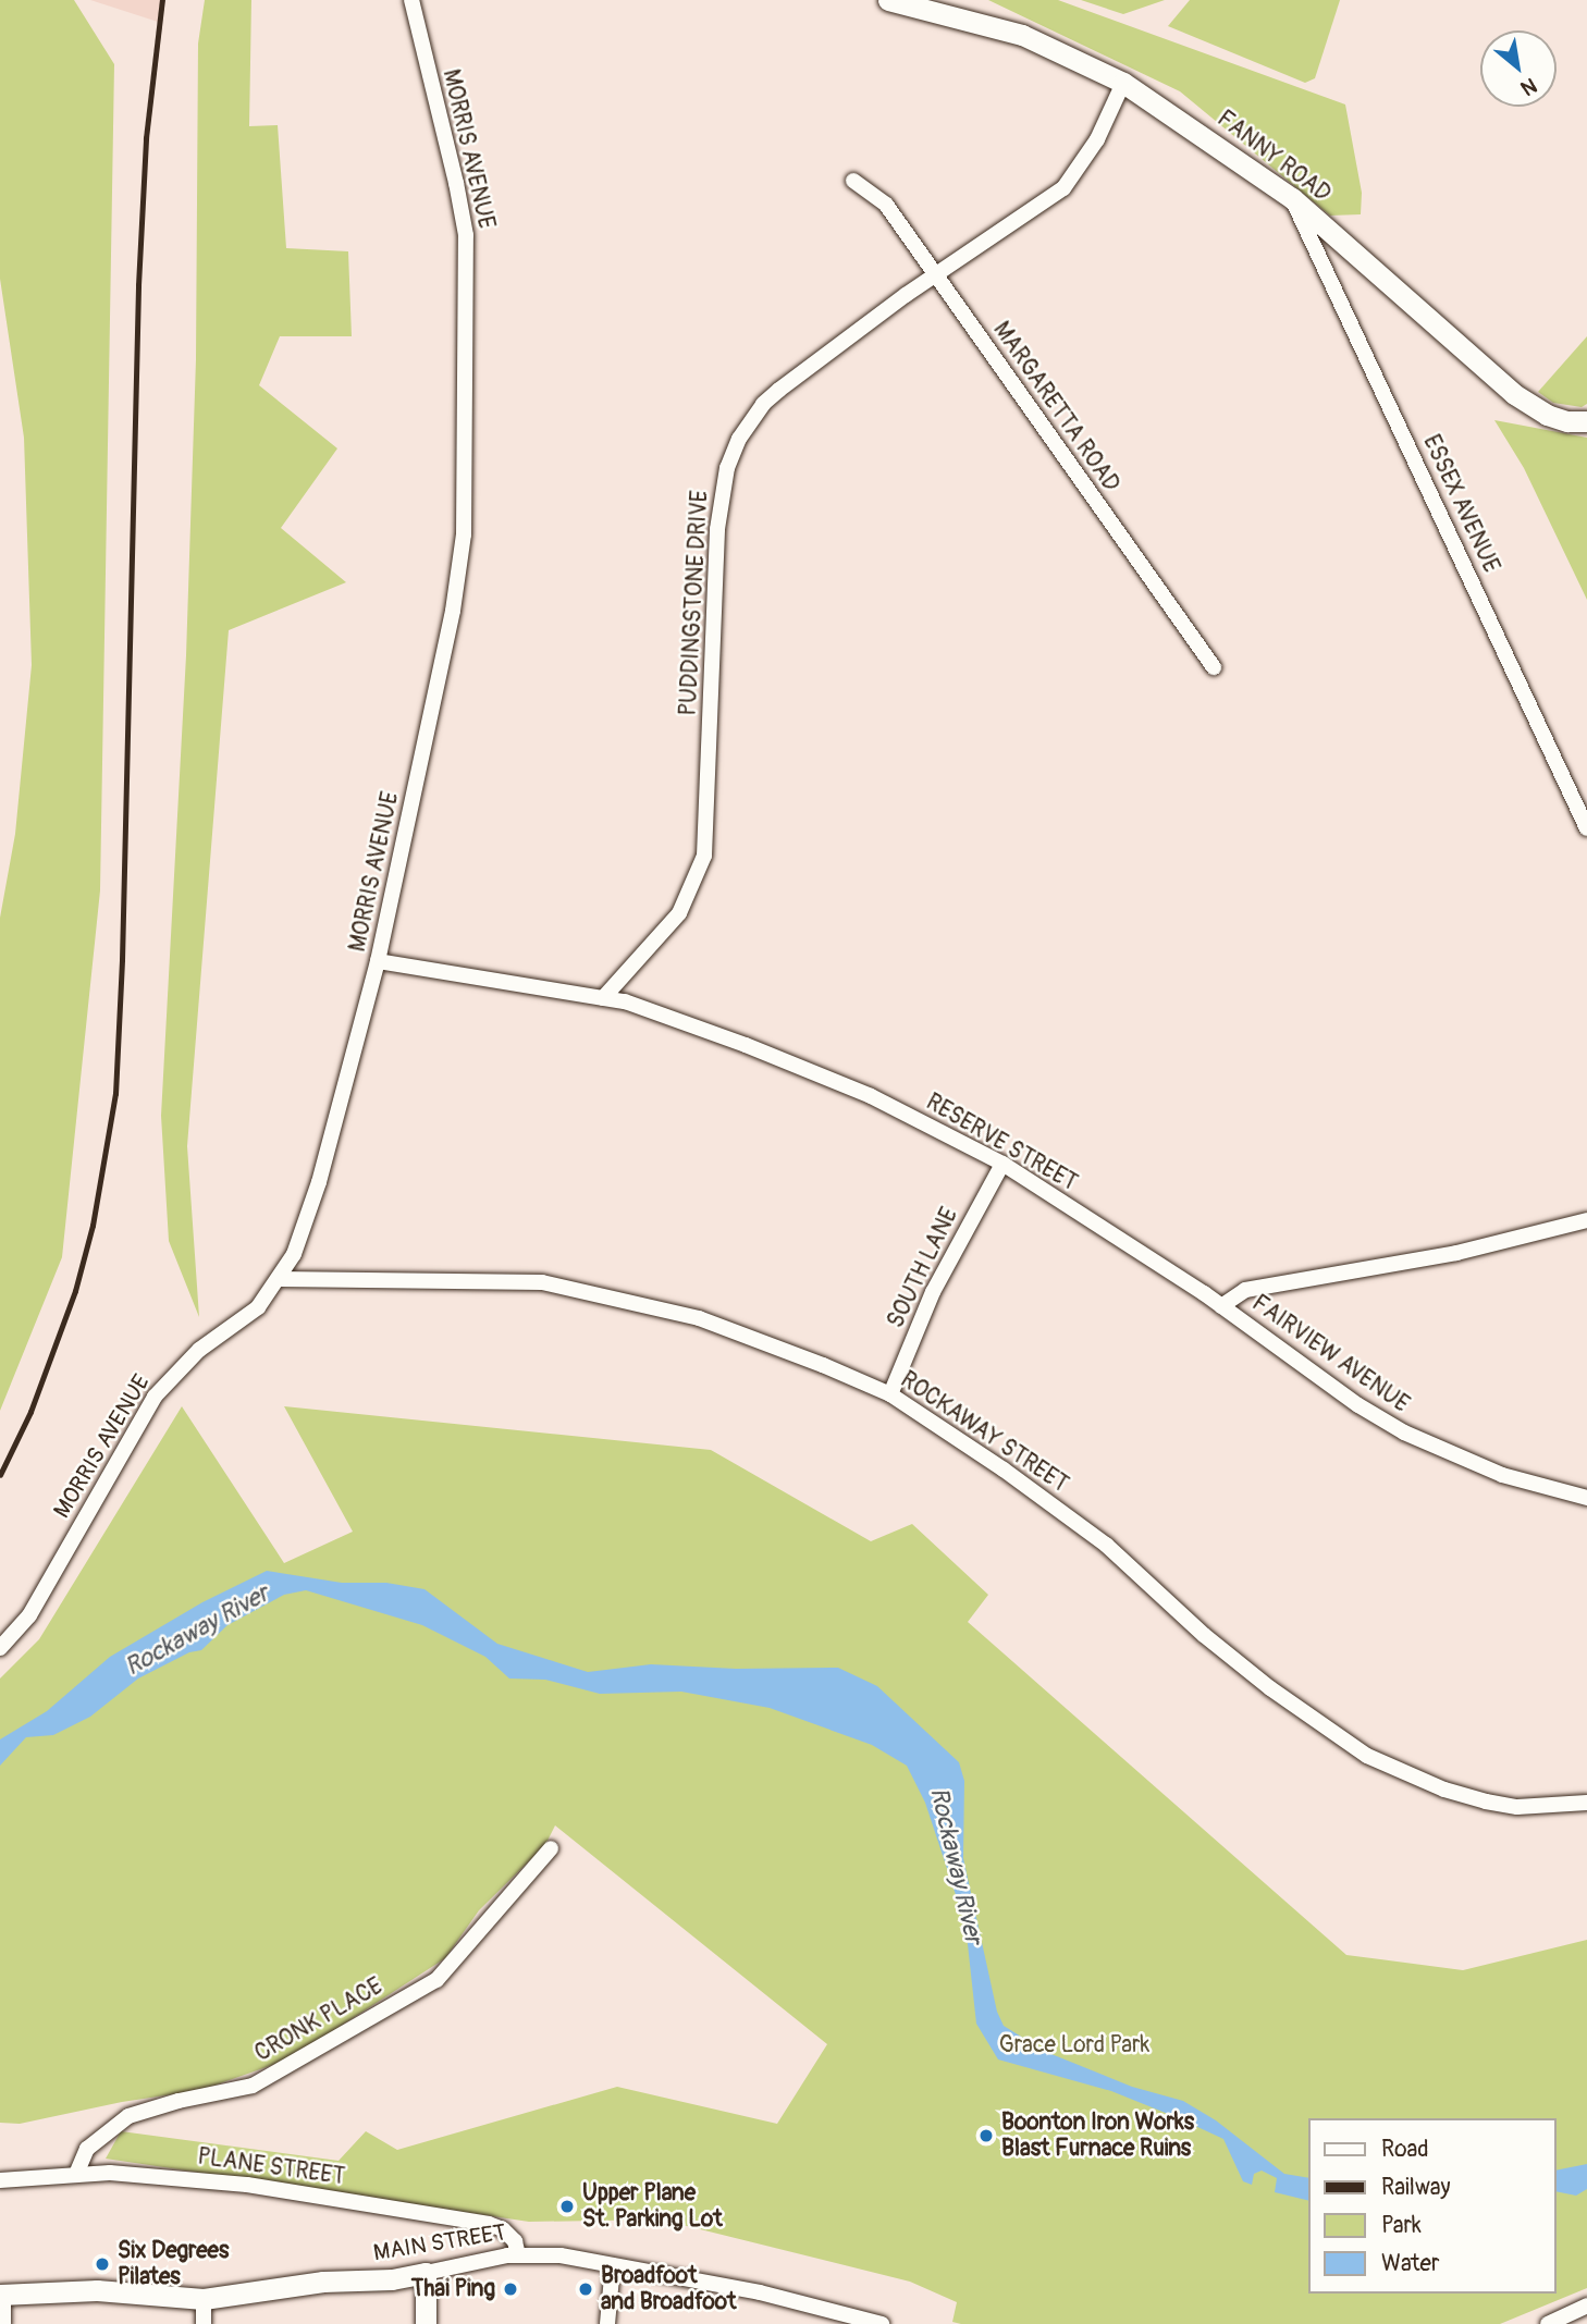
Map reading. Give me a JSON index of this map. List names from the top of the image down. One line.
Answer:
{"streets":{"main road":["FANNY ROAD","MAIN STREET"],"street":["MORRIS AVENUE","MARGARETTA ROAD","ESSEX AVENUE","PUDDINGSTONE DRIVE","RESERVE STREET","SOUTH LANE","FAIRVIEW AVENUE","ROCKAWAY STREET","CRONK PLACE","PLANE STREET"]},"crossings":[["MORRIS AVENUE","RESERVE STREET"],["MORRIS AVENUE","ROCKAWAY STREET"],["FANNY ROAD","ESSEX AVENUE"],["FANNY ROAD","PUDDINGSTONE DRIVE"],["MARGARETTA ROAD","PUDDINGSTONE DRIVE"],["PUDDINGSTONE DRIVE","RESERVE STREET"],["RESERVE STREET","SOUTH LANE"],["RESERVE STREET","FAIRVIEW AVENUE"],["SOUTH LANE","ROCKAWAY STREET"],["CRONK PLACE","PLANE STREET"],["PLANE STREET","MAIN STREET"]],"water":["Rockaway River"],"parks":["Grace Lord Park"],"places":["Boonton Iron Works Blast Furnace Ruins","Upper Plane St. Parking Lot","Six Degrees Pilates","Thai Ping","Broadfoot and Broadfoot"],"legend":["Road","Railway","Park","Water"],"north":"bottom right"}
